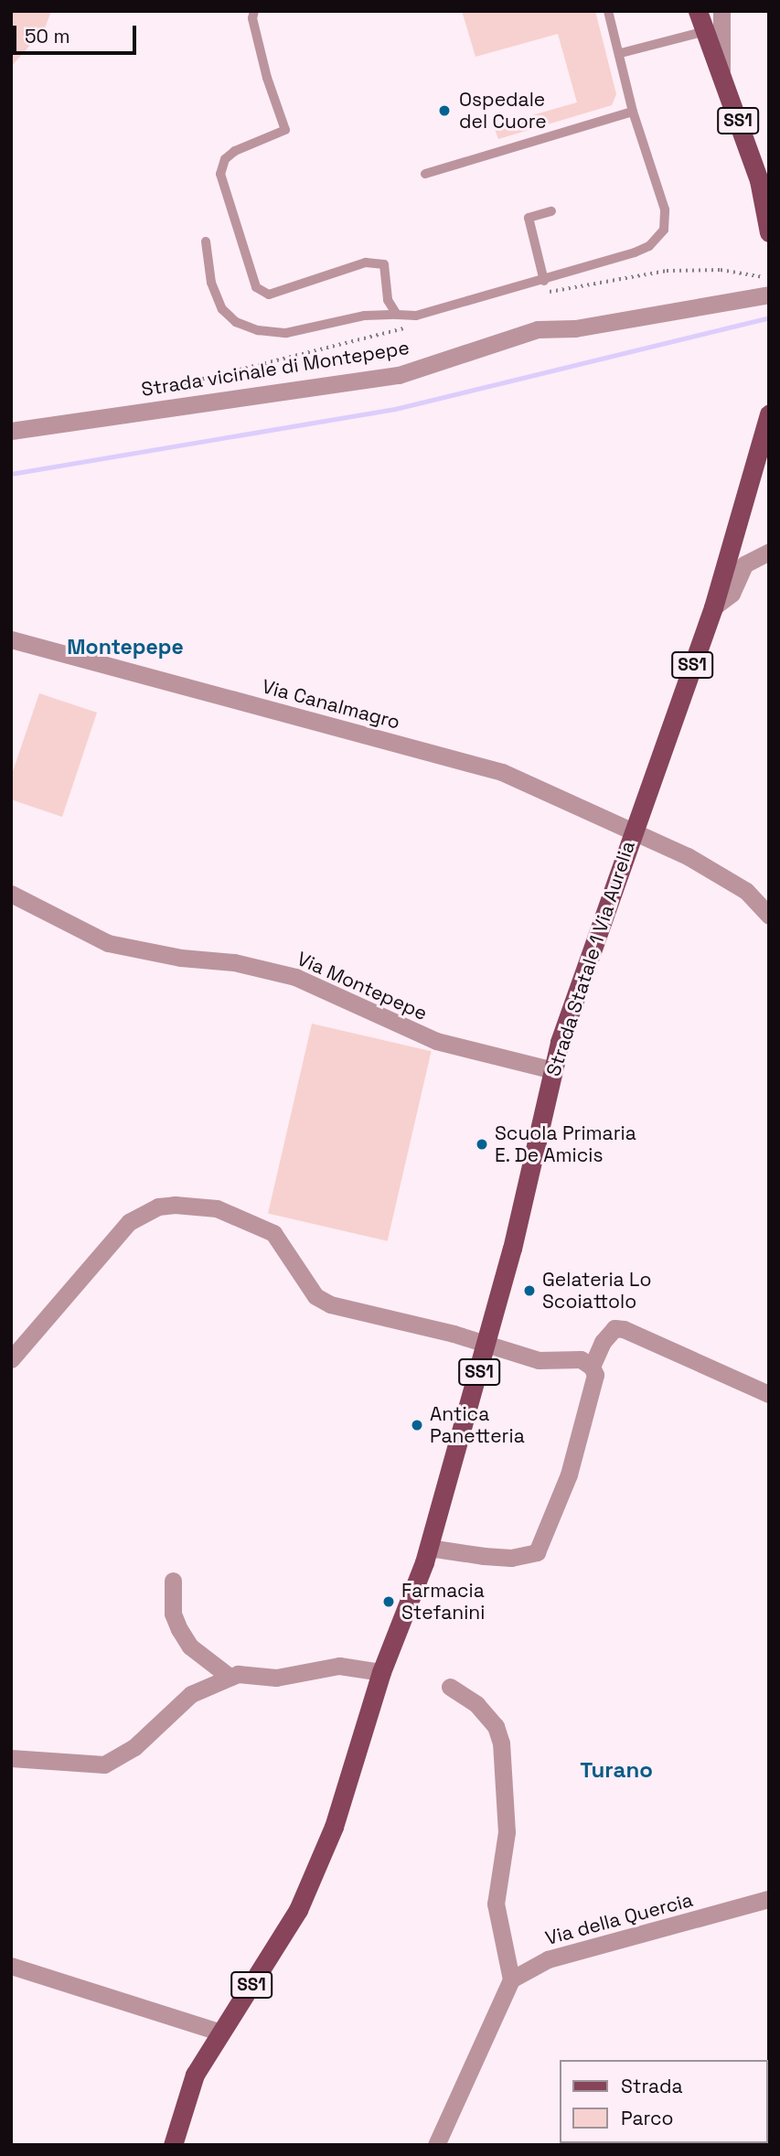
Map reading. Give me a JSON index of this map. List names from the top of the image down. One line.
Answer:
{"streets":{"main road":["SS1","Strada Statale 1 Via Aurelia"],"street":["Strada vicinale di Montepepe","Via Canalmagro","Via Montepepe","Via della Quercia"]},"crossings":[["Via Canalmagro","Strada Statale 1 Via Aurelia"],["Strada Statale 1 Via Aurelia","Via Montepepe"]],"districts":["Montepepe","Turano"],"places":["Ospedale del Cuore","Scuola Primaria E. De Amicis","Gelateria Lo Scoiattolo","Antica Panetteria","Farmacia Stefanini"],"legend":["Strada","Parco"],"scale_bar":"50 m"}
